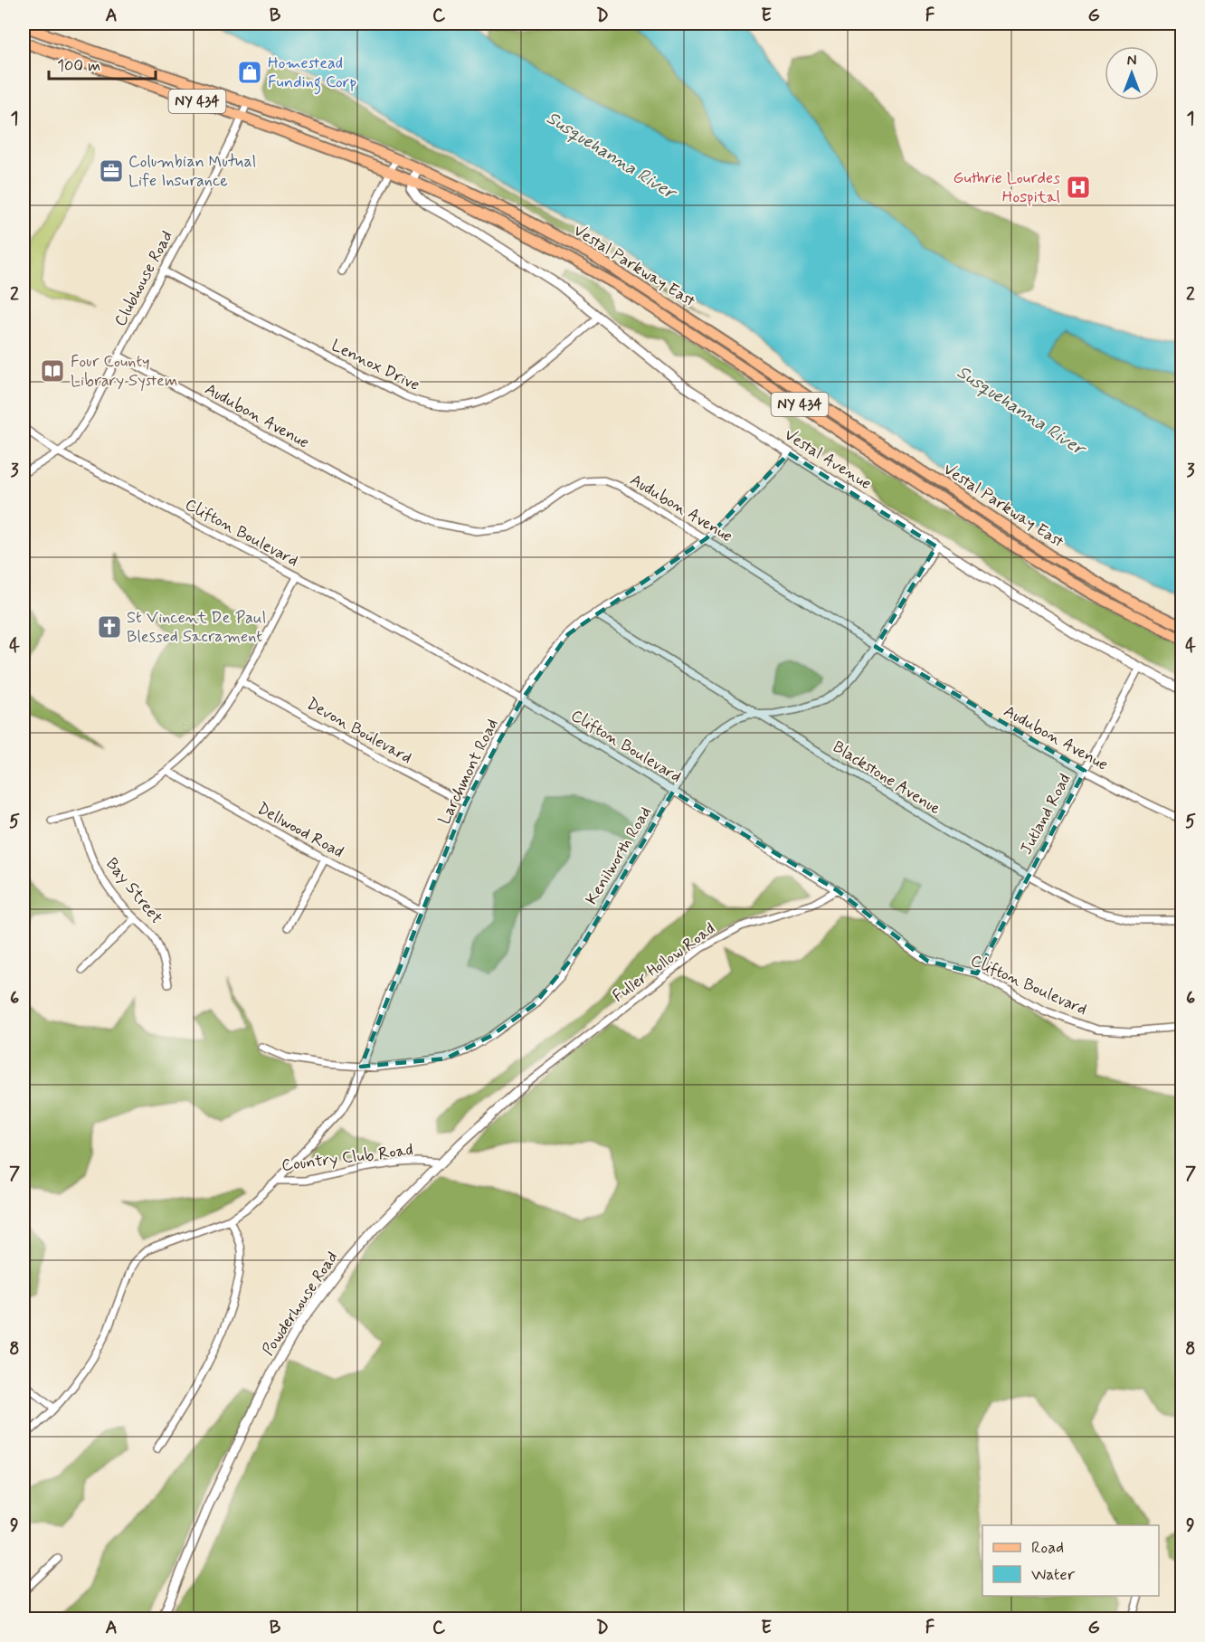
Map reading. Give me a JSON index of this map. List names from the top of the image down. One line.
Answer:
{"streets":{"main road":["NY 434","Vestal Parkway East"],"street":["Clubhouse Road","Lennox Drive","Audubon Avenue","Vestal Avenue","Clifton Boulevard","Devon Boulevard","Larchmont Road","Blackstone Avenue","Jutland Road","Dellwood Road","Kenilworth Road","Bay Street","Fuller Hollow Road","Country Club Road","Powderhouse Road"]},"crossings":[["Vestal Parkway East","Clubhouse Road"],["Vestal Parkway East","Vestal Avenue"],["Clubhouse Road","Lennox Drive"],["Clubhouse Road","Audubon Avenue"],["Clubhouse Road","Clifton Boulevard"],["Lennox Drive","Vestal Avenue"],["Audubon Avenue","Larchmont Road"],["Audubon Avenue","Jutland Road"],["Audubon Avenue","Kenilworth Road"],["Vestal Avenue","Larchmont Road"],["Vestal Avenue","Jutland Road"],["Vestal Avenue","Kenilworth Road"],["Clifton Boulevard","Larchmont Road"],["Clifton Boulevard","Jutland Road"],["Clifton Boulevard","Kenilworth Road"],["Clifton Boulevard","Fuller Hollow Road"],["Devon Boulevard","Larchmont Road"],["Larchmont Road","Blackstone Avenue"],["Larchmont Road","Dellwood Road"],["Larchmont Road","Kenilworth Road"],["Larchmont Road","Country Club Road"],["Blackstone Avenue","Jutland Road"],["Blackstone Avenue","Kenilworth Road"],["Fuller Hollow Road","Powderhouse Road"],["Country Club Road","Powderhouse Road"]],"water":["Susquehanna River"],"places":{"shop":["Homestead Funding Corp"],"office":["Columbian Mutual Life Insurance"],"hospital":["Guthrie Lourdes Hospital"],"library":["Four County Library System"],"church":["St Vincent De Paul Blessed Sacrament"]},"legend":["Road","Water"],"scale_bar":"100 m","north":"top","grid":{"columns":["A","B","C","D","E","F","G"],"rows":["1","2","3","4","5","6","7","8","9"]}}
